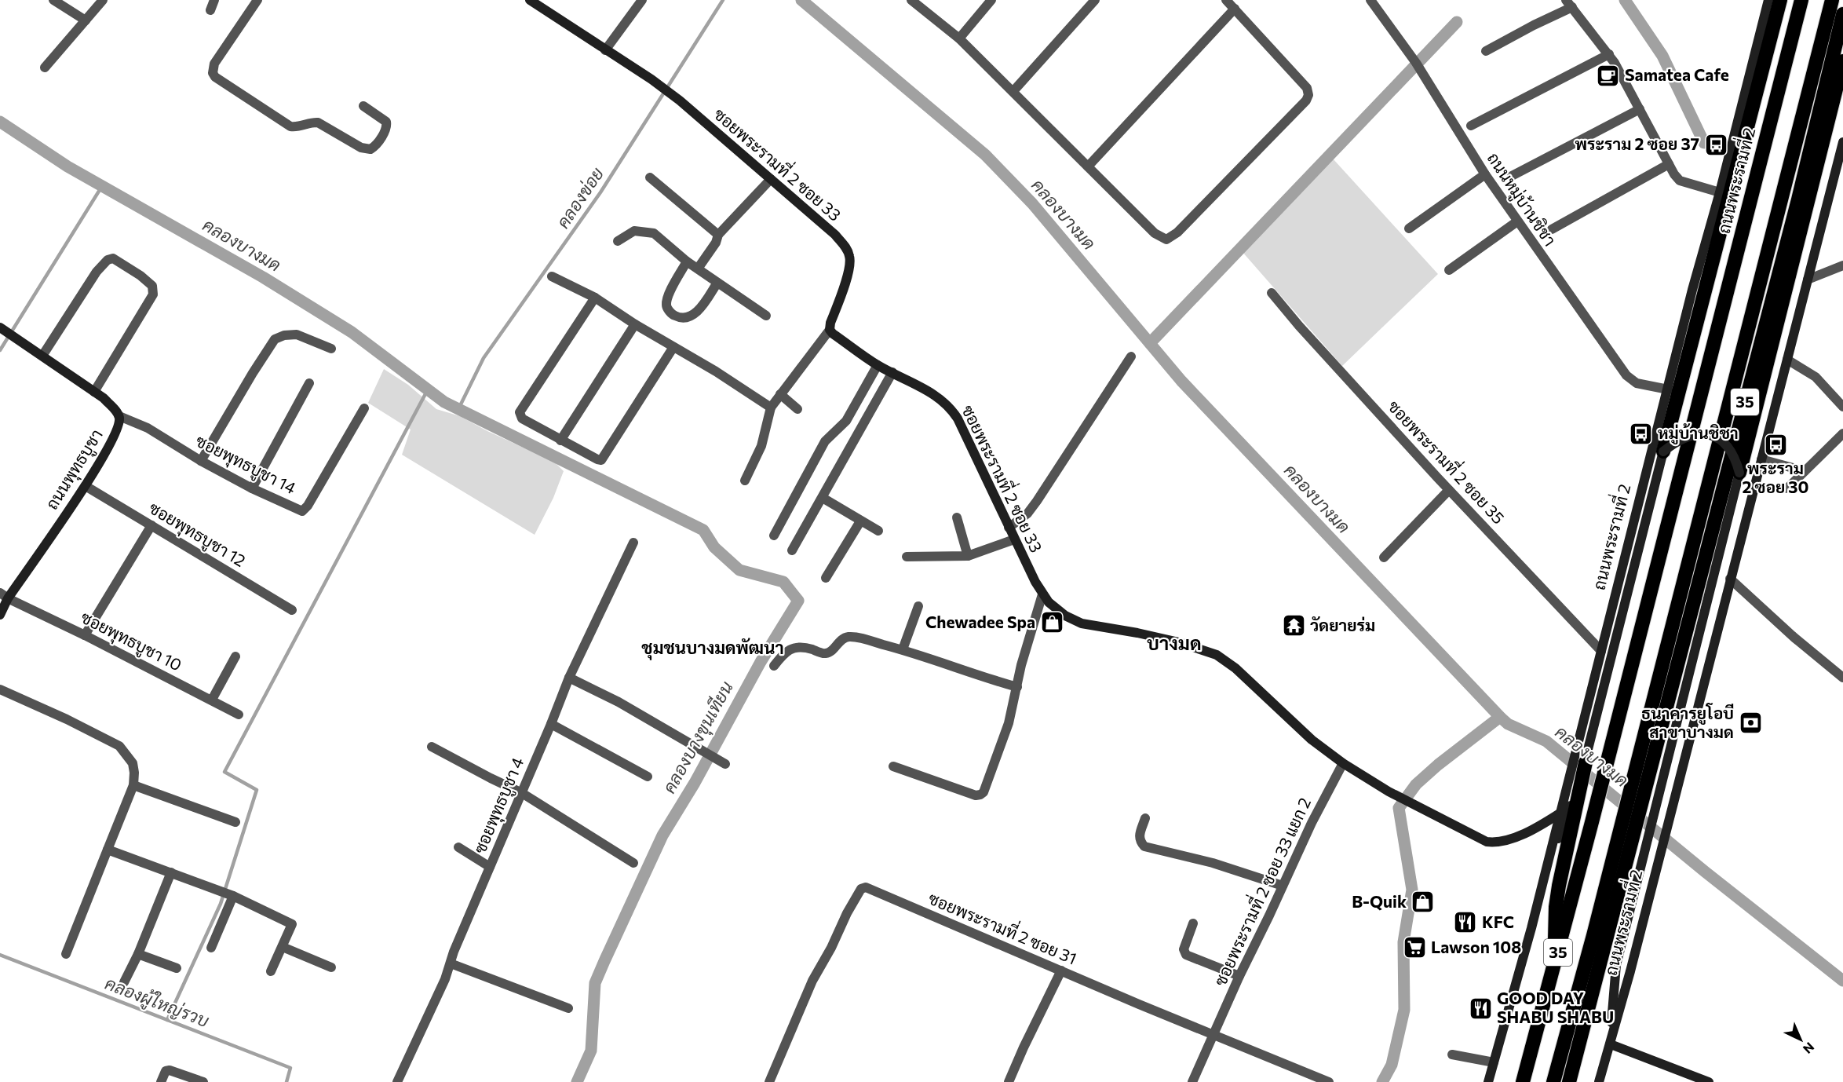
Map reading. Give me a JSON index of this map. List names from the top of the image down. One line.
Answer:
{"streets":{"highway":["ถนนพระรามที่ 2","35"],"main road":["ซอยพระรามที่ 2 ซอย 33","ถนนพุทธบูชา"],"street":["ถนนหมู่บ้านชิชา","ซอยพระรามที่ 2 ซอย 35","ซอยพุทธบูชา 14","ซอยพุทธบูชา 12","ซอยพุทธบูชา 10","ซอยพุทธบูชา 4","ซอยพระรามที่ 2 ซอย 33 แยก 2","ซอยพระรามที่ 2 ซอย 31"]},"crossings":[["ซอยพระรามที่ 2 ซอย 33","ถนนพระรามที่ 2"],["ซอยพระรามที่ 2 ซอย 33","ซอยพระรามที่ 2 ซอย 33 แยก 2"],["ถนนพระรามที่ 2","ถนนหมู่บ้านชิชา"],["ถนนพระรามที่ 2","ซอยพระรามที่ 2 ซอย 35"],["ซอยพุทธบูชา 14","ถนนพุทธบูชา"],["ถนนพุทธบูชา","ซอยพุทธบูชา 12"],["ถนนพุทธบูชา","ซอยพุทธบูชา 10"],["ซอยพระรามที่ 2 ซอย 33 แยก 2","ซอยพระรามที่ 2 ซอย 31"]],"districts":["บางมด","ชุมชนบางมดพัฒนา"],"water":["คลองข่อย","คลองบางมด","คลองบางขุนเทียน","คลองผู้ใหญ่รวบ"],"places":{"cafe":["Samatea Cafe"],"bus stop":["พระราม 2 ซอย 37","หมู่บ้านชิชา","พระราม 2 ซอย 30"],"shop":["Chewadee Spa","B-Quik"],"temple":["วัดยายร่ม"],"bank":["ธนาคารยูโอบี สาขาบางมด"],"restaurant":["KFC","GOOD DAY SHABU SHABU"],"supermarket":["Lawson 108"]},"north":"bottom right"}
